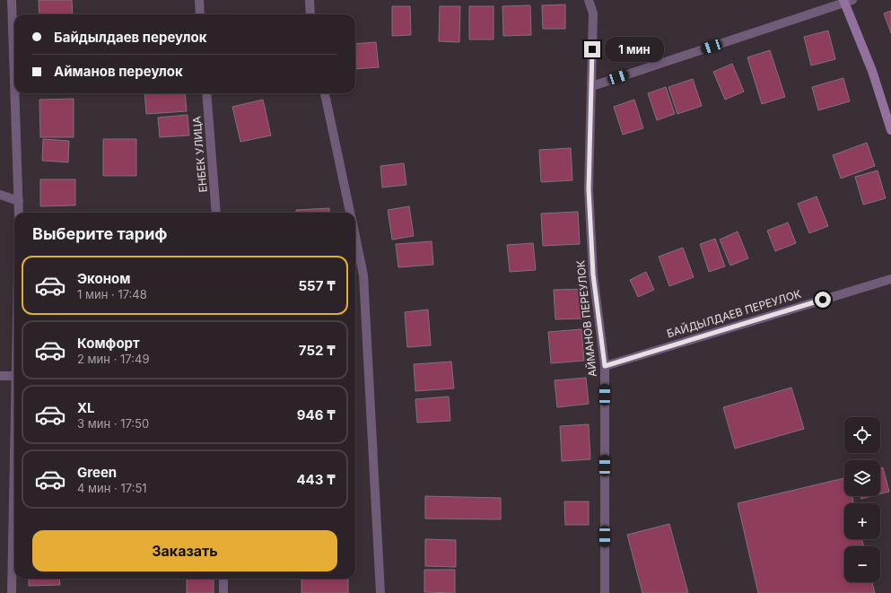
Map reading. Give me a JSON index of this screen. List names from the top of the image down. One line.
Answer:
{"streets":{"street":["ЕНБЕК УЛИЦА","БАЙДЫЛДАЕВ ПЕРЕУЛОК","АЙМАНОВ ПЕРЕУЛОК"]},"crossings":[["БАЙДЫЛДАЕВ ПЕРЕУЛОК","АЙМАНОВ ПЕРЕУЛОК"]],"page":{"banner":["Байдылдаев переулок","Айманов переулок"],"bubble":"1 мин","heading":"Выберите тариф","list":[{"name":"Эконом","note":"1 мин · 17:48","value":"557 ₸"},{"name":"Комфорт","note":"2 мин · 17:49","value":"752 ₸"},{"name":"XL","note":"3 мин · 17:50","value":"946 ₸"},{"name":"Green","note":"4 мин · 17:51","value":"443 ₸"}],"map_buttons":["+","−"],"buttons":"Заказать"}}
